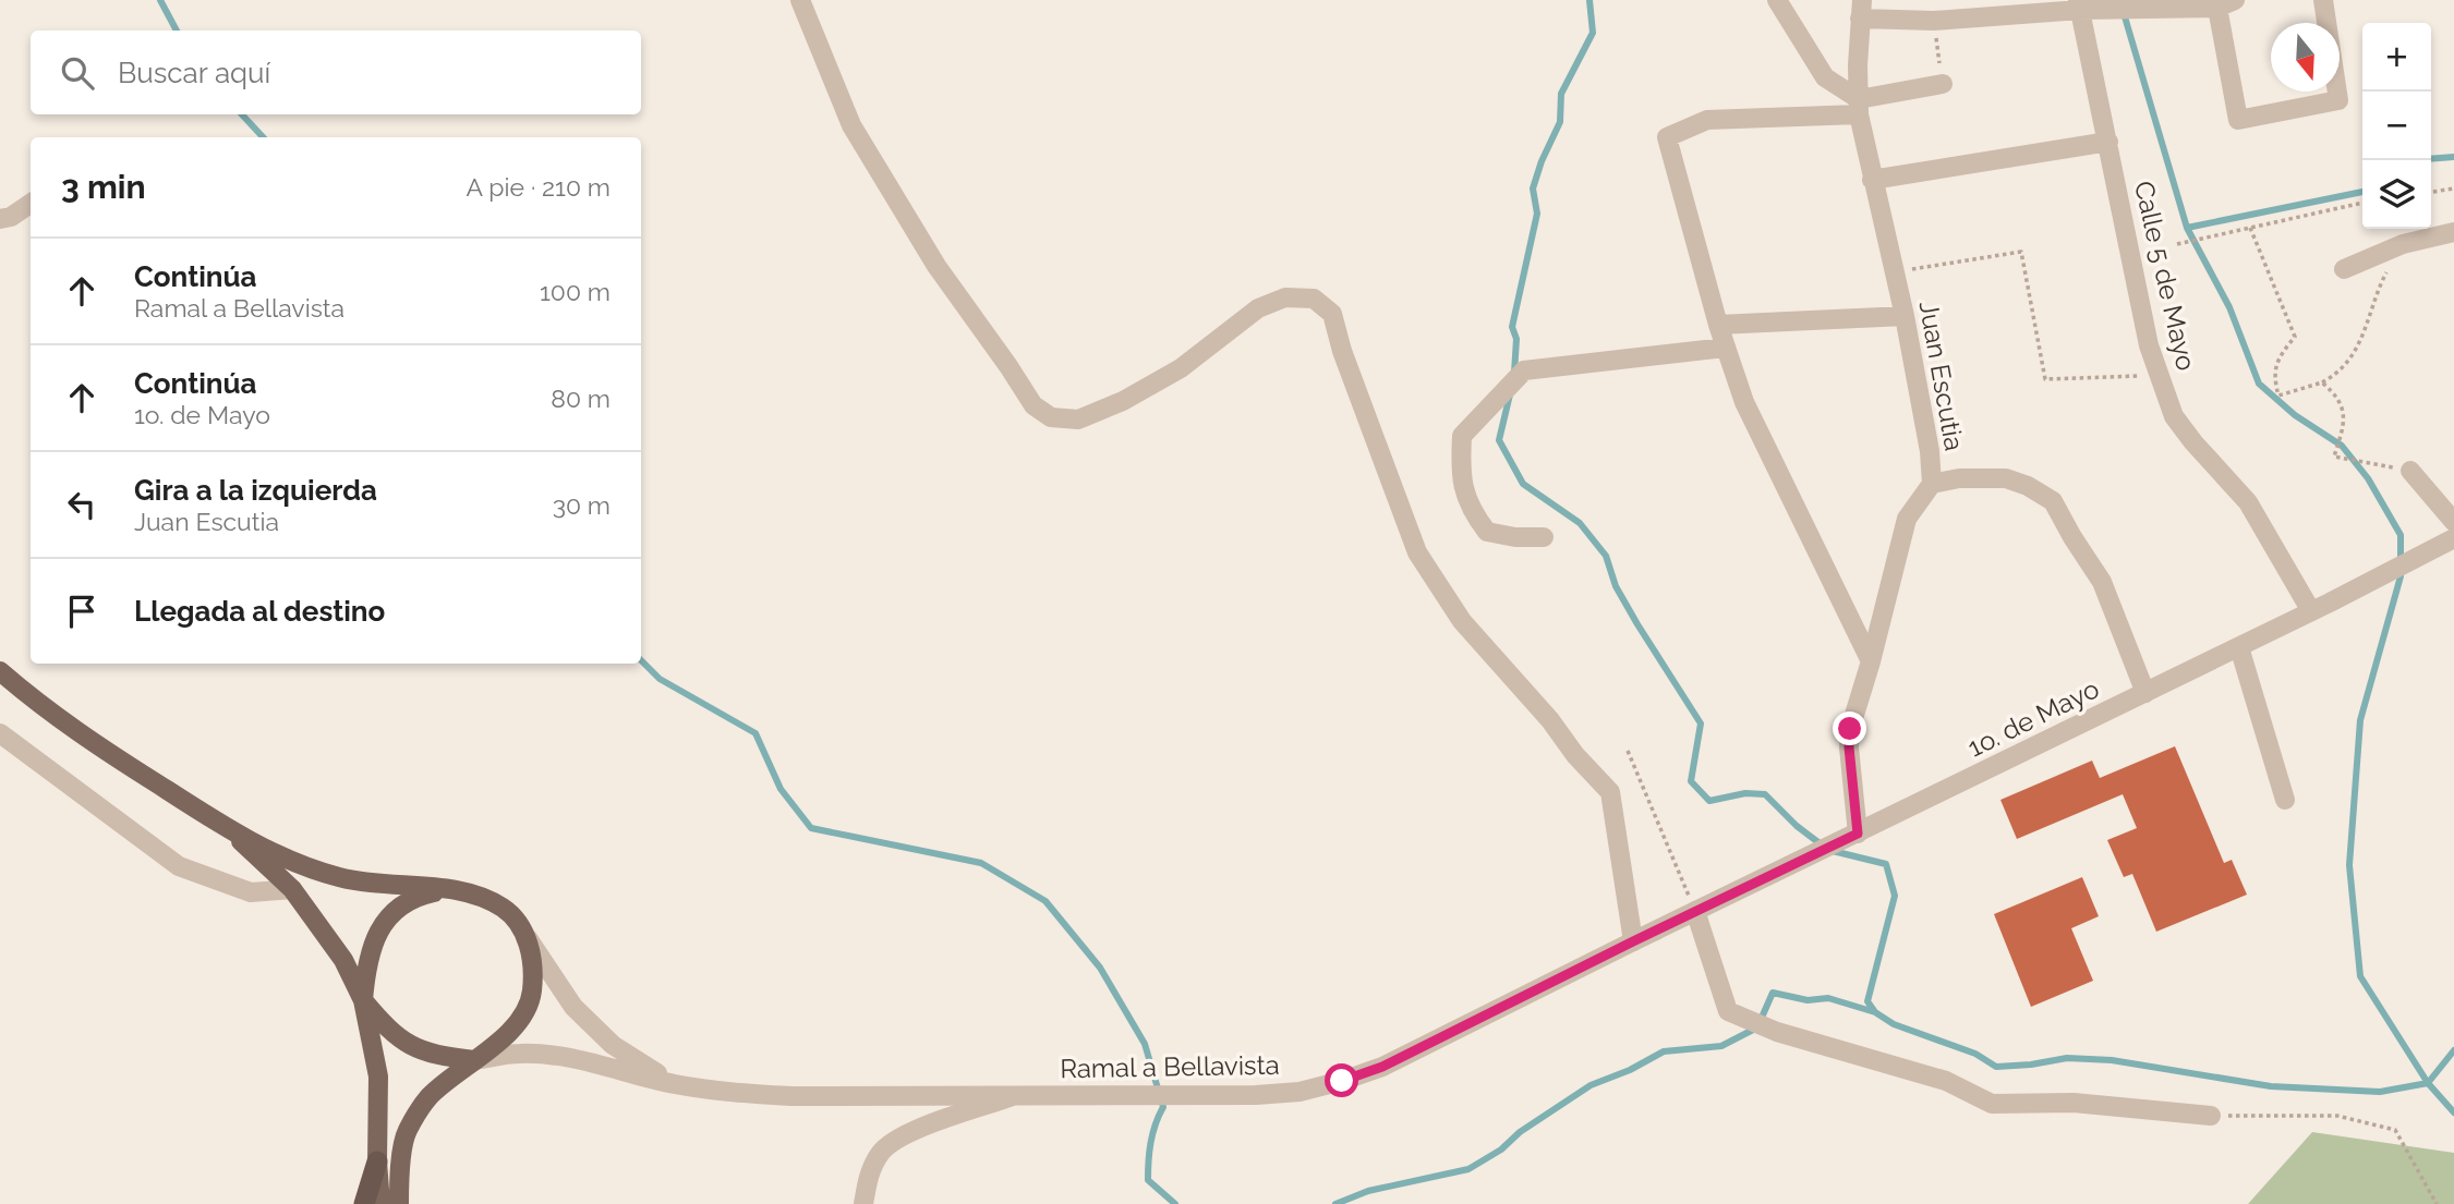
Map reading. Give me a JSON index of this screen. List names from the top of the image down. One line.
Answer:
{"streets":{"street":["Calle 5 de Mayo","Juan Escutia","1o. de Mayo","Ramal a Bellavista"]},"crossings":[["Calle 5 de Mayo","1o. de Mayo"],["Juan Escutia","1o. de Mayo"],["1o. de Mayo","Ramal a Bellavista"]],"north":"bottom","page":{"map_buttons":["+","−"],"search":"Buscar aquí","heading":["3 min","A pie · 210 m"],"list":[["Continúa","Ramal a Bellavista","100 m"],["Continúa","1o. de Mayo","80 m"],["Gira a la izquierda","Juan Escutia","30 m"],"Llegada al destino"]}}
